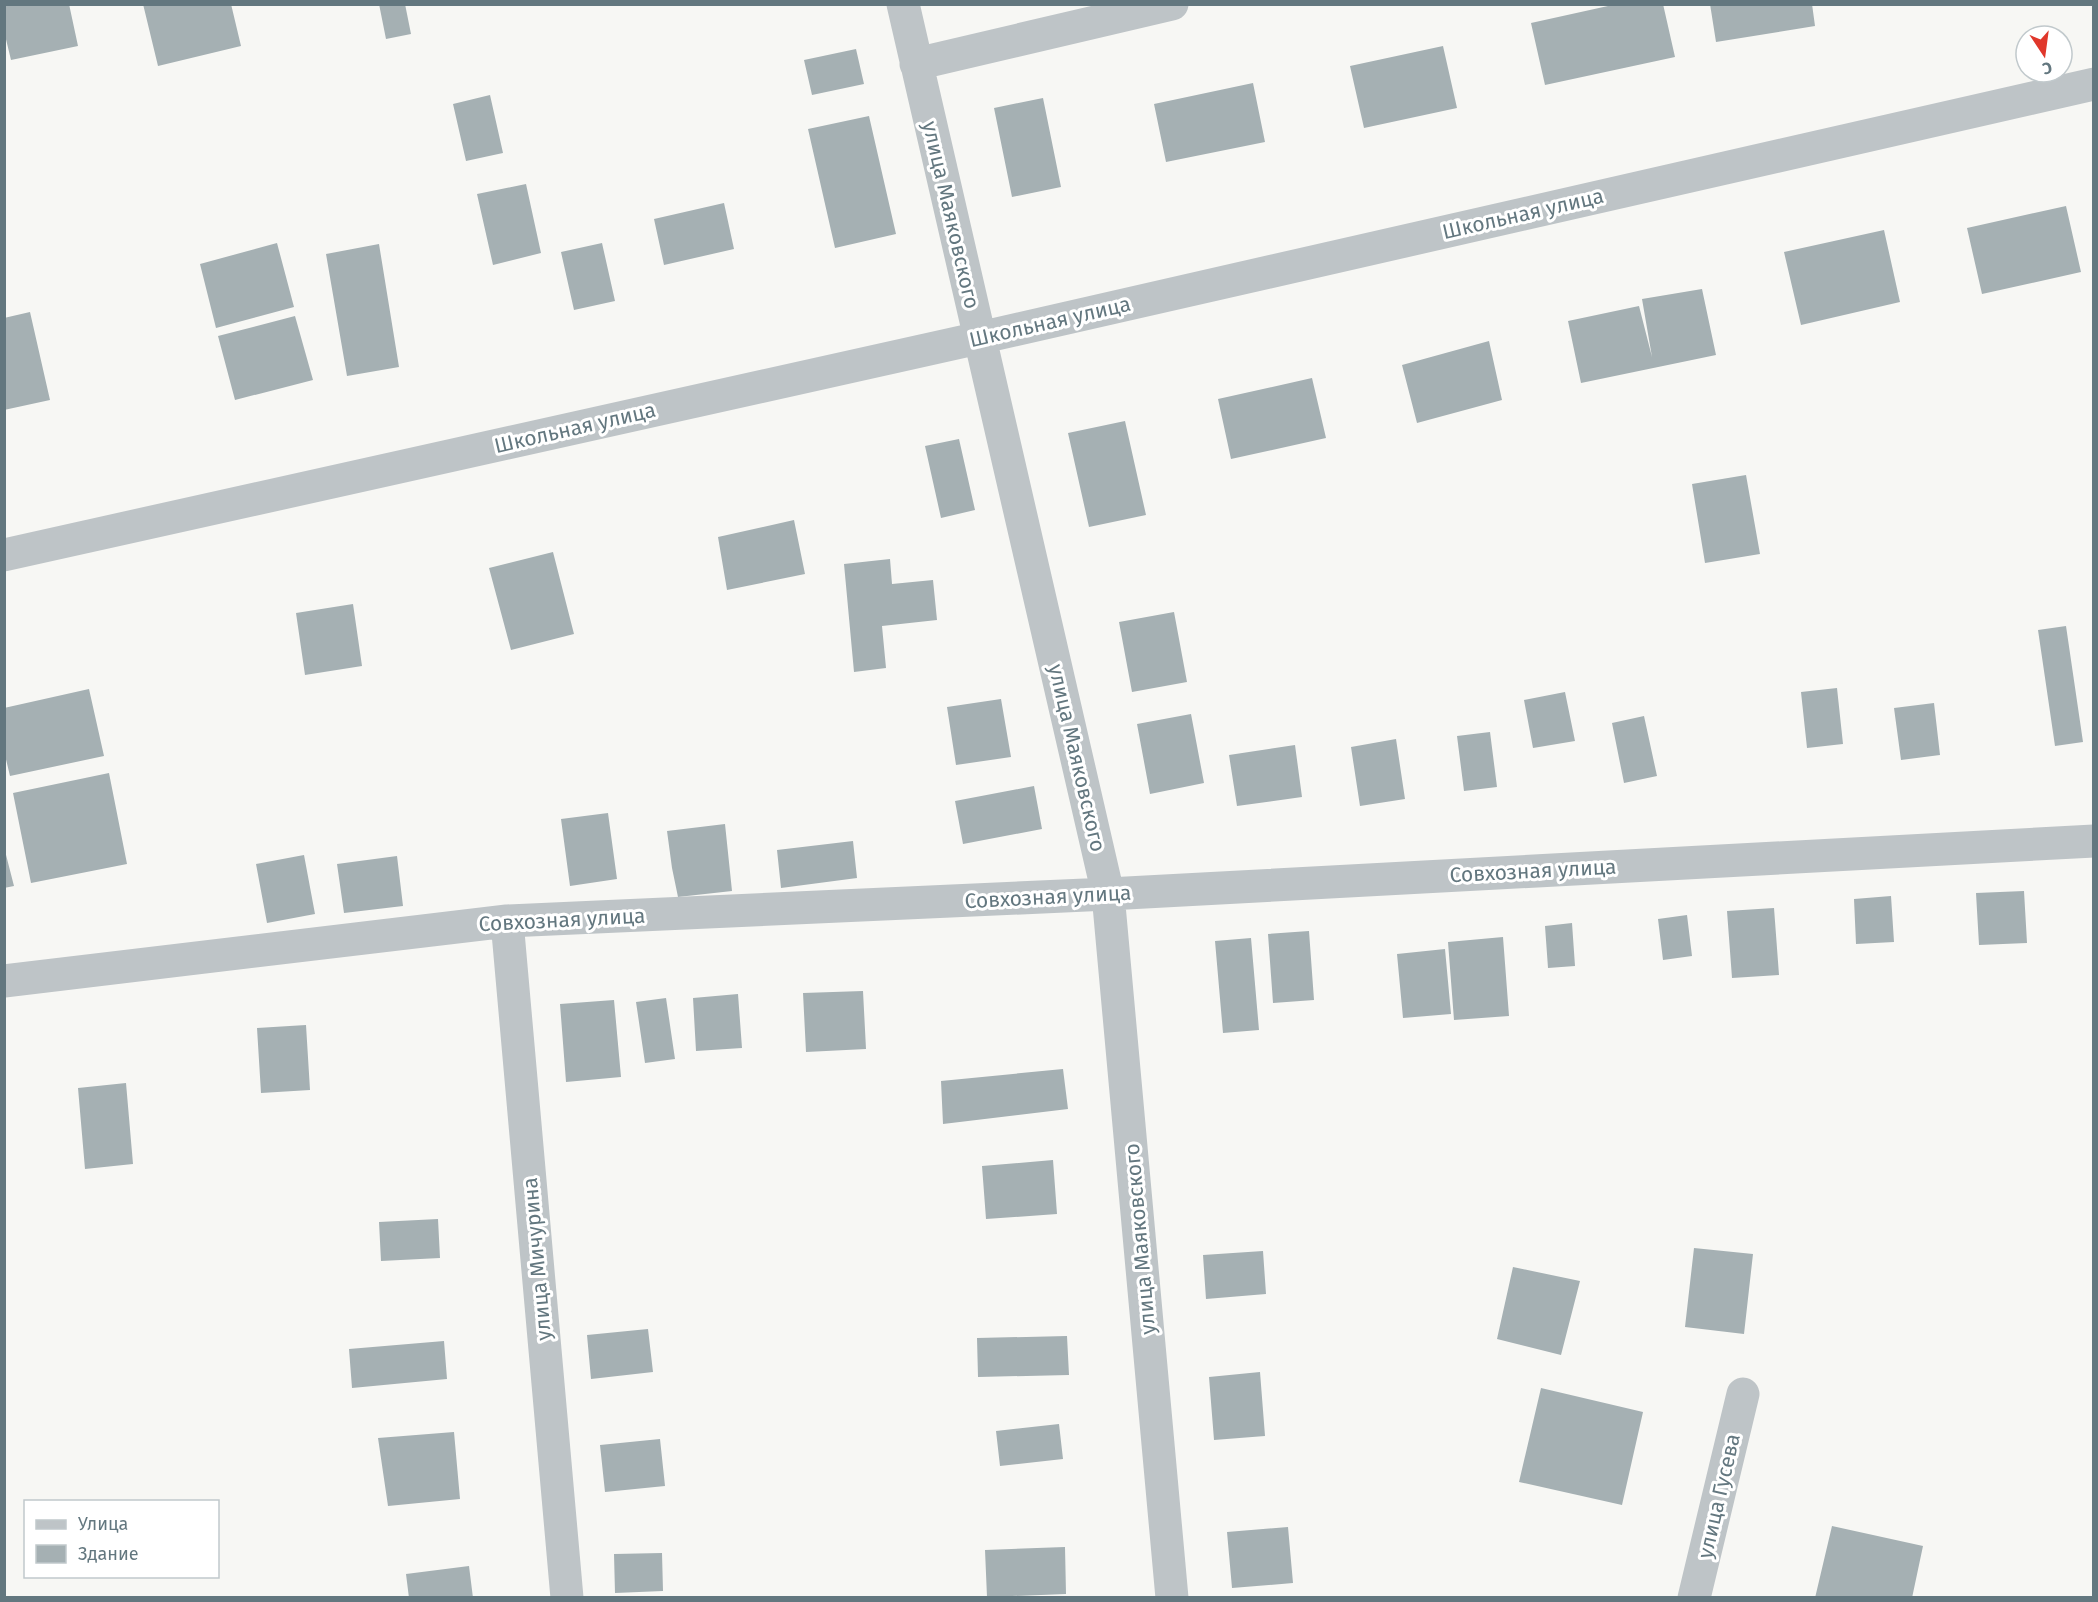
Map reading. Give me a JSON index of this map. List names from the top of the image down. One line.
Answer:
{"streets":{"street":["Школьная улица","улица Маяковского","Совхозная улица","улица Мичурина","улица Гусева"]},"crossings":[["Школьная улица","улица Маяковского"],["улица Маяковского","Совхозная улица"],["Совхозная улица","улица Мичурина"]],"legend":["Улица","Здание"],"north":"bottom"}
